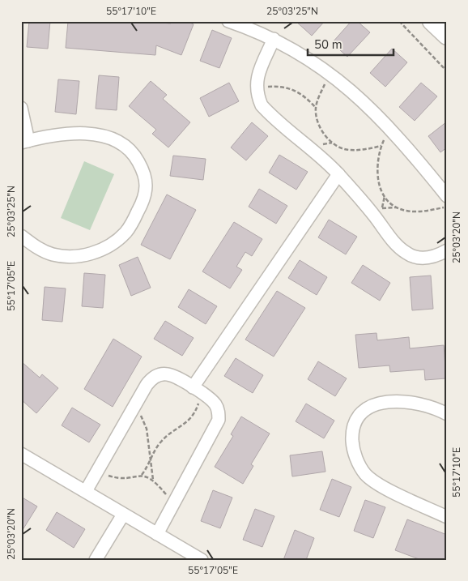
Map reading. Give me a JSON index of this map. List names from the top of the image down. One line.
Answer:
{"scale_bar":"50 m","coordinates":["55°17'10\"E","25°03'25\"N","25°03'20\"N","55°17'05\"E"]}
